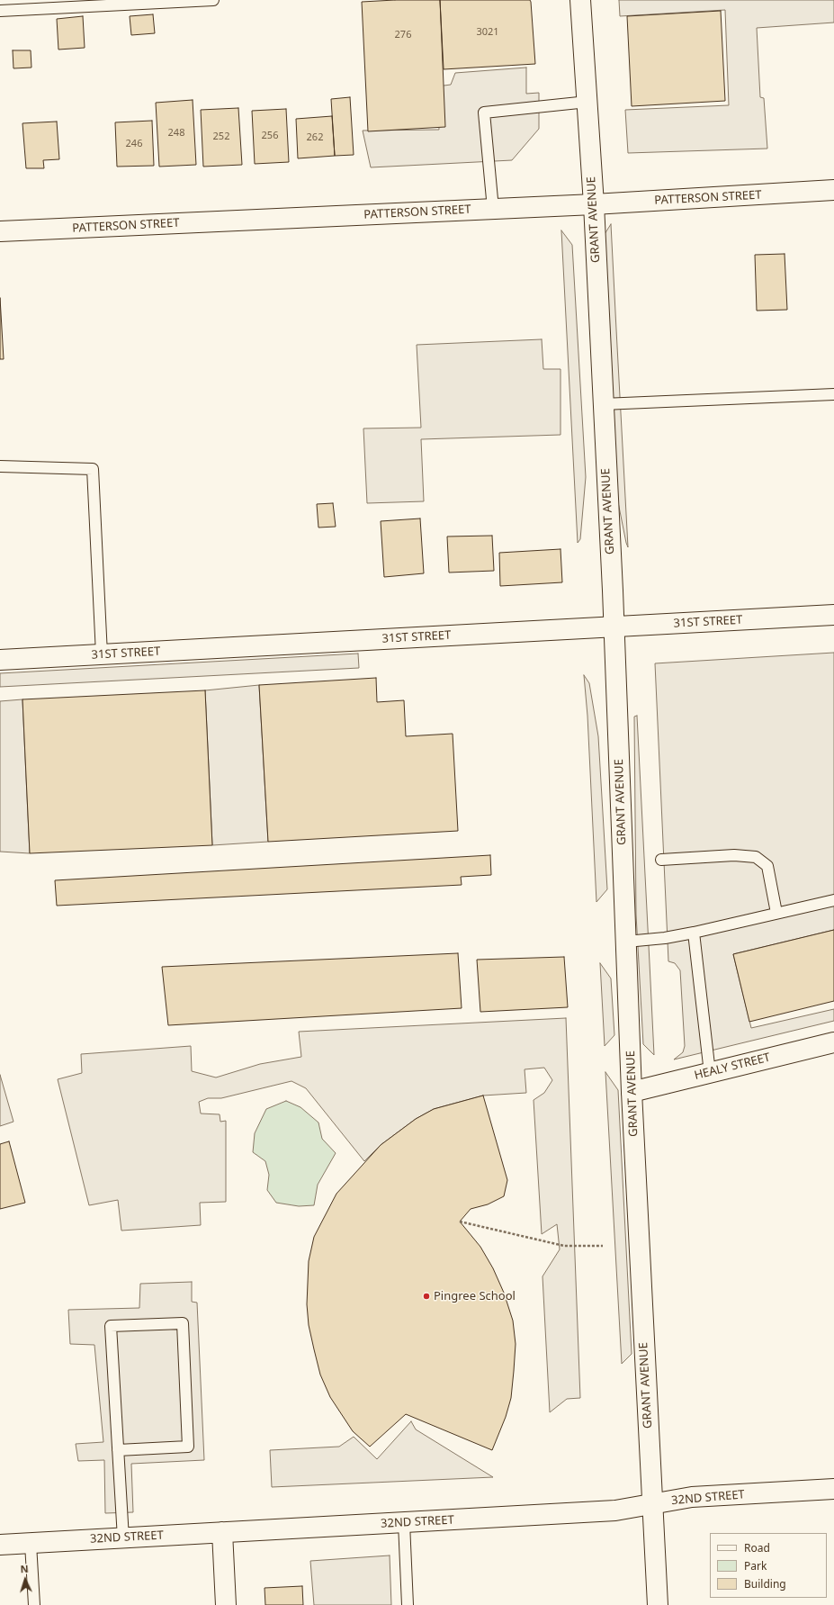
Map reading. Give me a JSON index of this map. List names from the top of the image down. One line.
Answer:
{"streets":{"street":["PATTERSON STREET","GRANT AVENUE","31ST STREET","HEALY STREET","32ND STREET"]},"crossings":[["PATTERSON STREET","GRANT AVENUE"],["GRANT AVENUE","31ST STREET"],["GRANT AVENUE","HEALY STREET"],["GRANT AVENUE","32ND STREET"]],"places":["Pingree School"],"house_numbers":["3021","276","248","256","252","262","246"],"legend":["Road","Park","Building"],"north":"top"}
